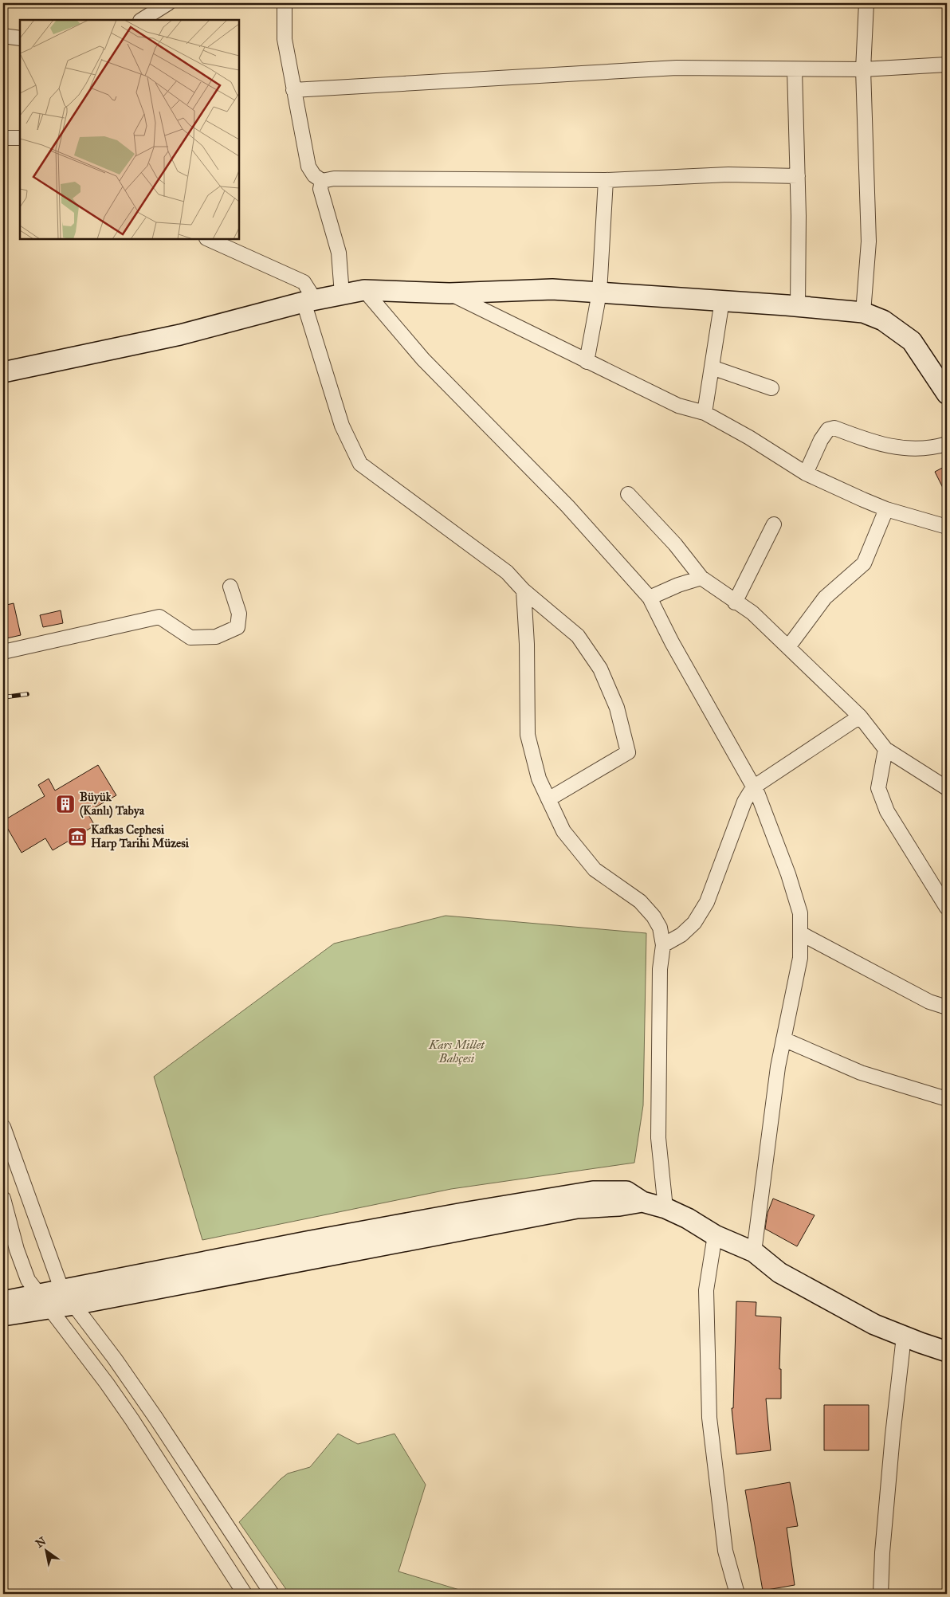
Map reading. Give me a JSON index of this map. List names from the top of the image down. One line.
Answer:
{"parks":["Kars Millet Bahçesi"],"places":{"building":["Büyük (Kanlı) Tabya"],"museum":["Kafkas Cephesi Harp Tarihi Müzesi"]},"north":"top left"}
